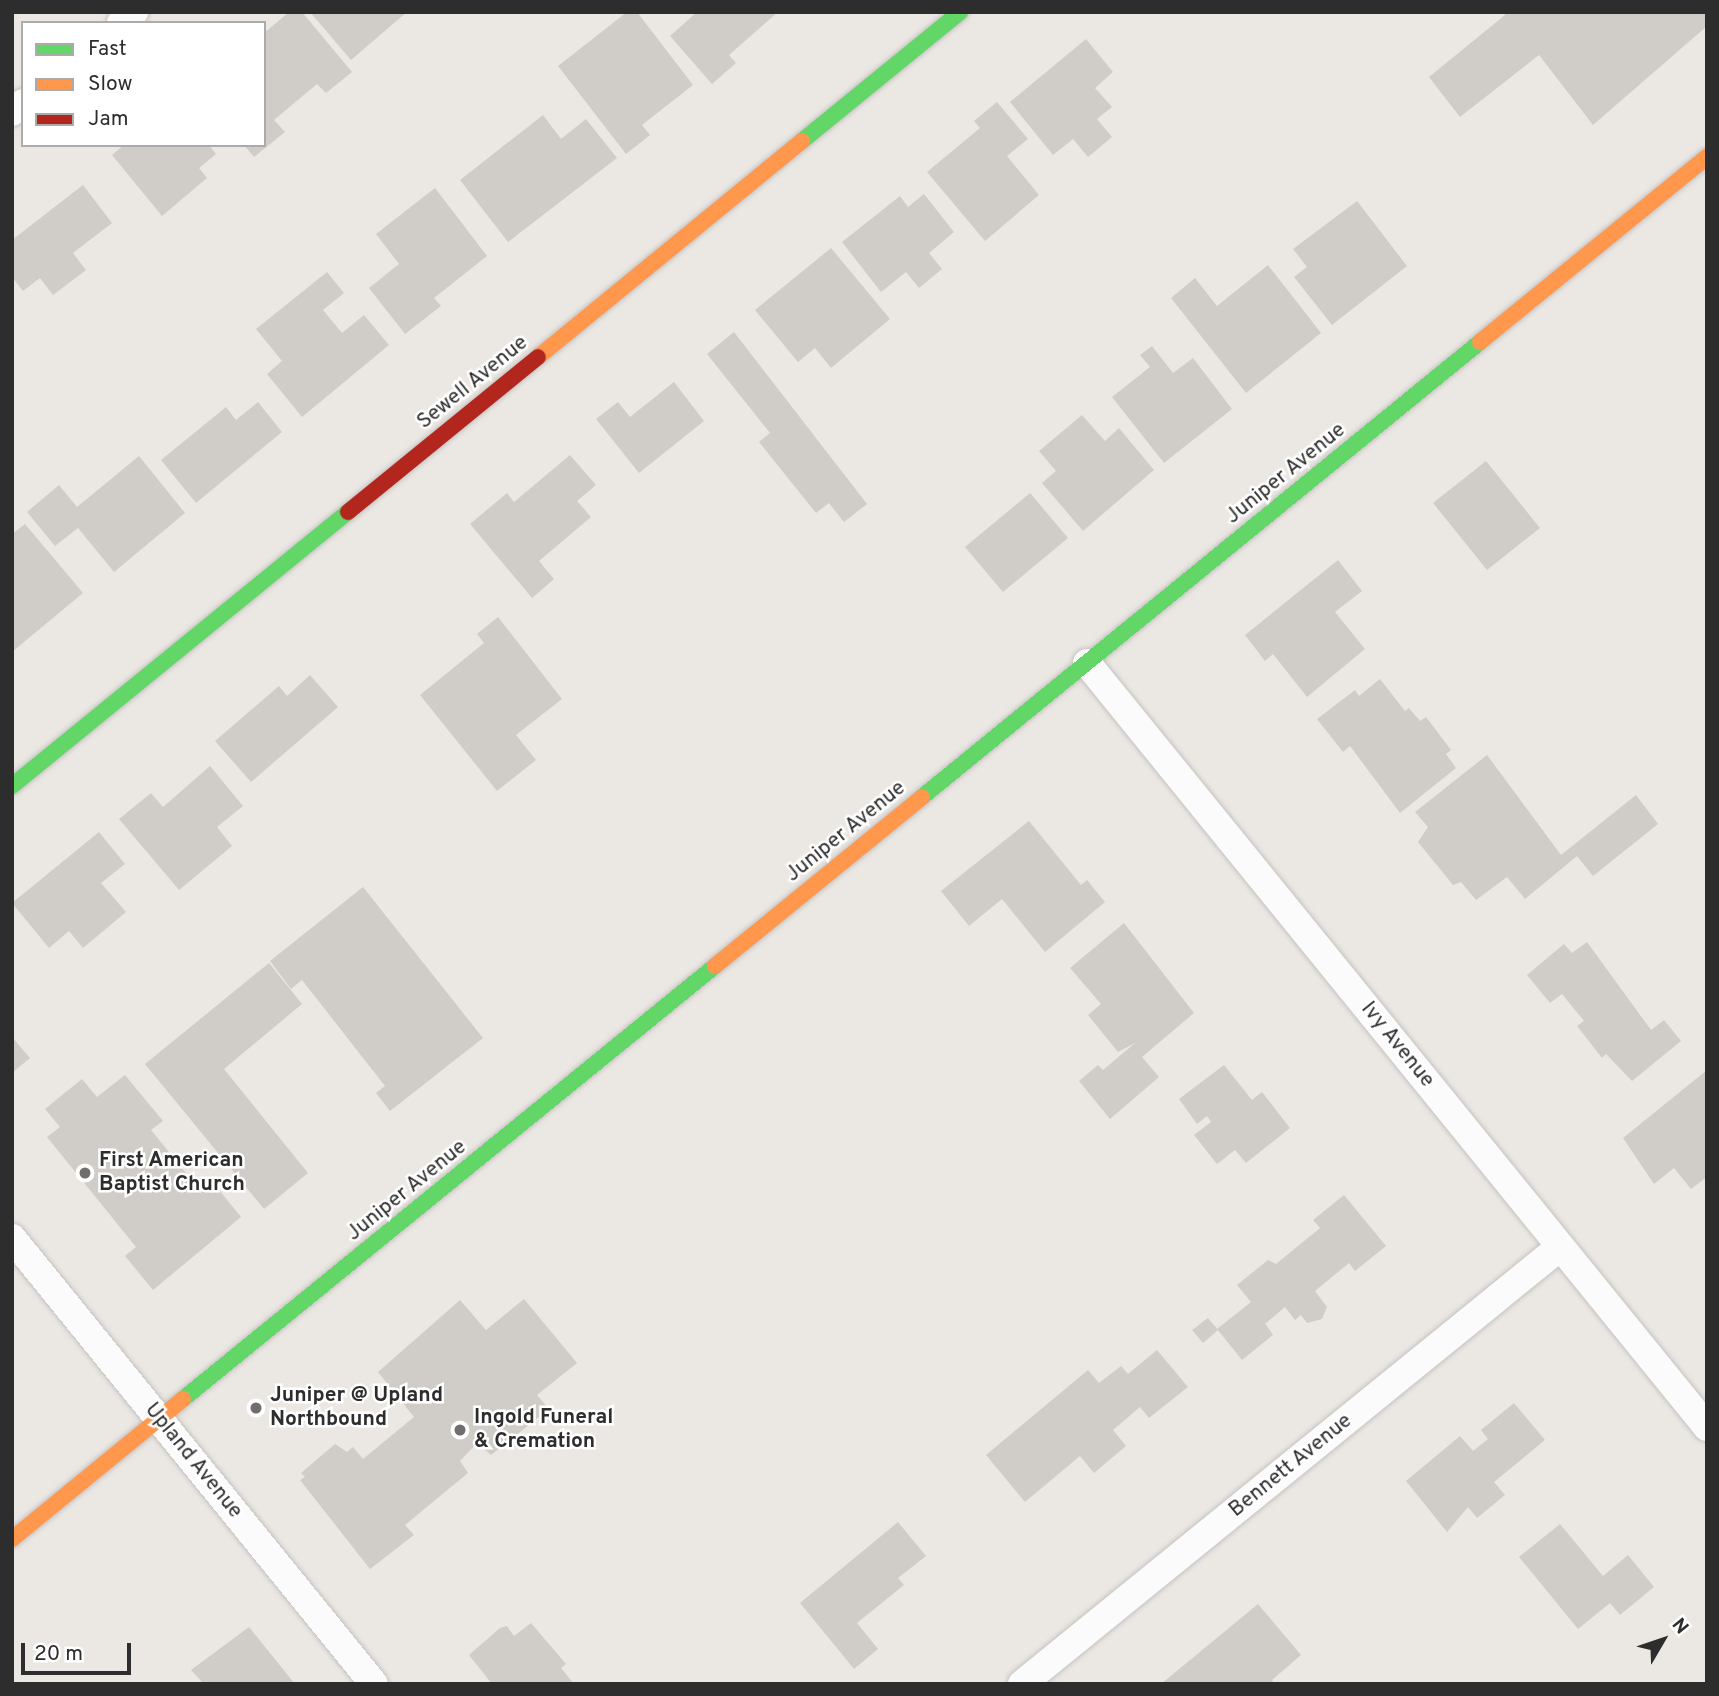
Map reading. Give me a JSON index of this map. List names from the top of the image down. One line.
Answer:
{"streets":{"street":["Sewell Avenue","Juniper Avenue","Ivy Avenue","Upland Avenue","Bennett Avenue"]},"crossings":[["Juniper Avenue","Ivy Avenue"],["Juniper Avenue","Upland Avenue"],["Ivy Avenue","Bennett Avenue"]],"places":["First American Baptist Church","Juniper @ Upland Northbound","Ingold Funeral & Cremation"],"legend":["Fast","Slow","Jam"],"scale_bar":"20 m","north":"top right"}
